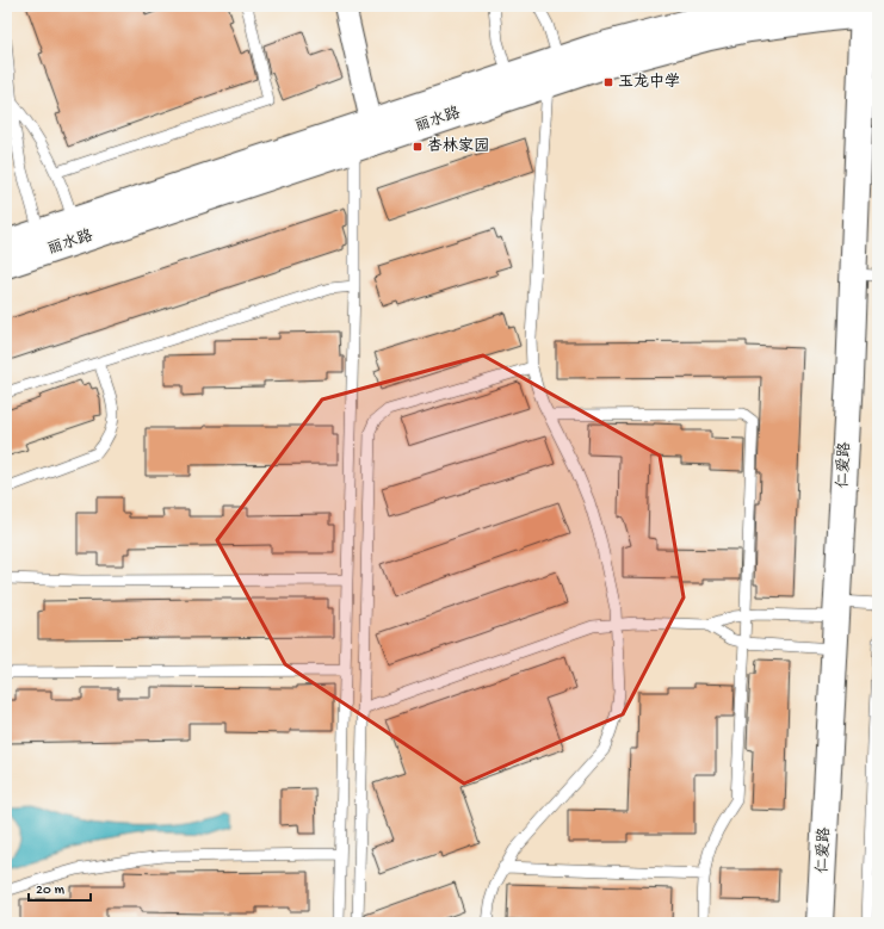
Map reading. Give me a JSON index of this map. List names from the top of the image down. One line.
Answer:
{"streets":{"street":["丽水路","仁爱路"]},"crossings":[["丽水路","仁爱路"]],"places":{"transit":["玉龙中学","杏林家园"]},"scale_bar":"20 m"}
